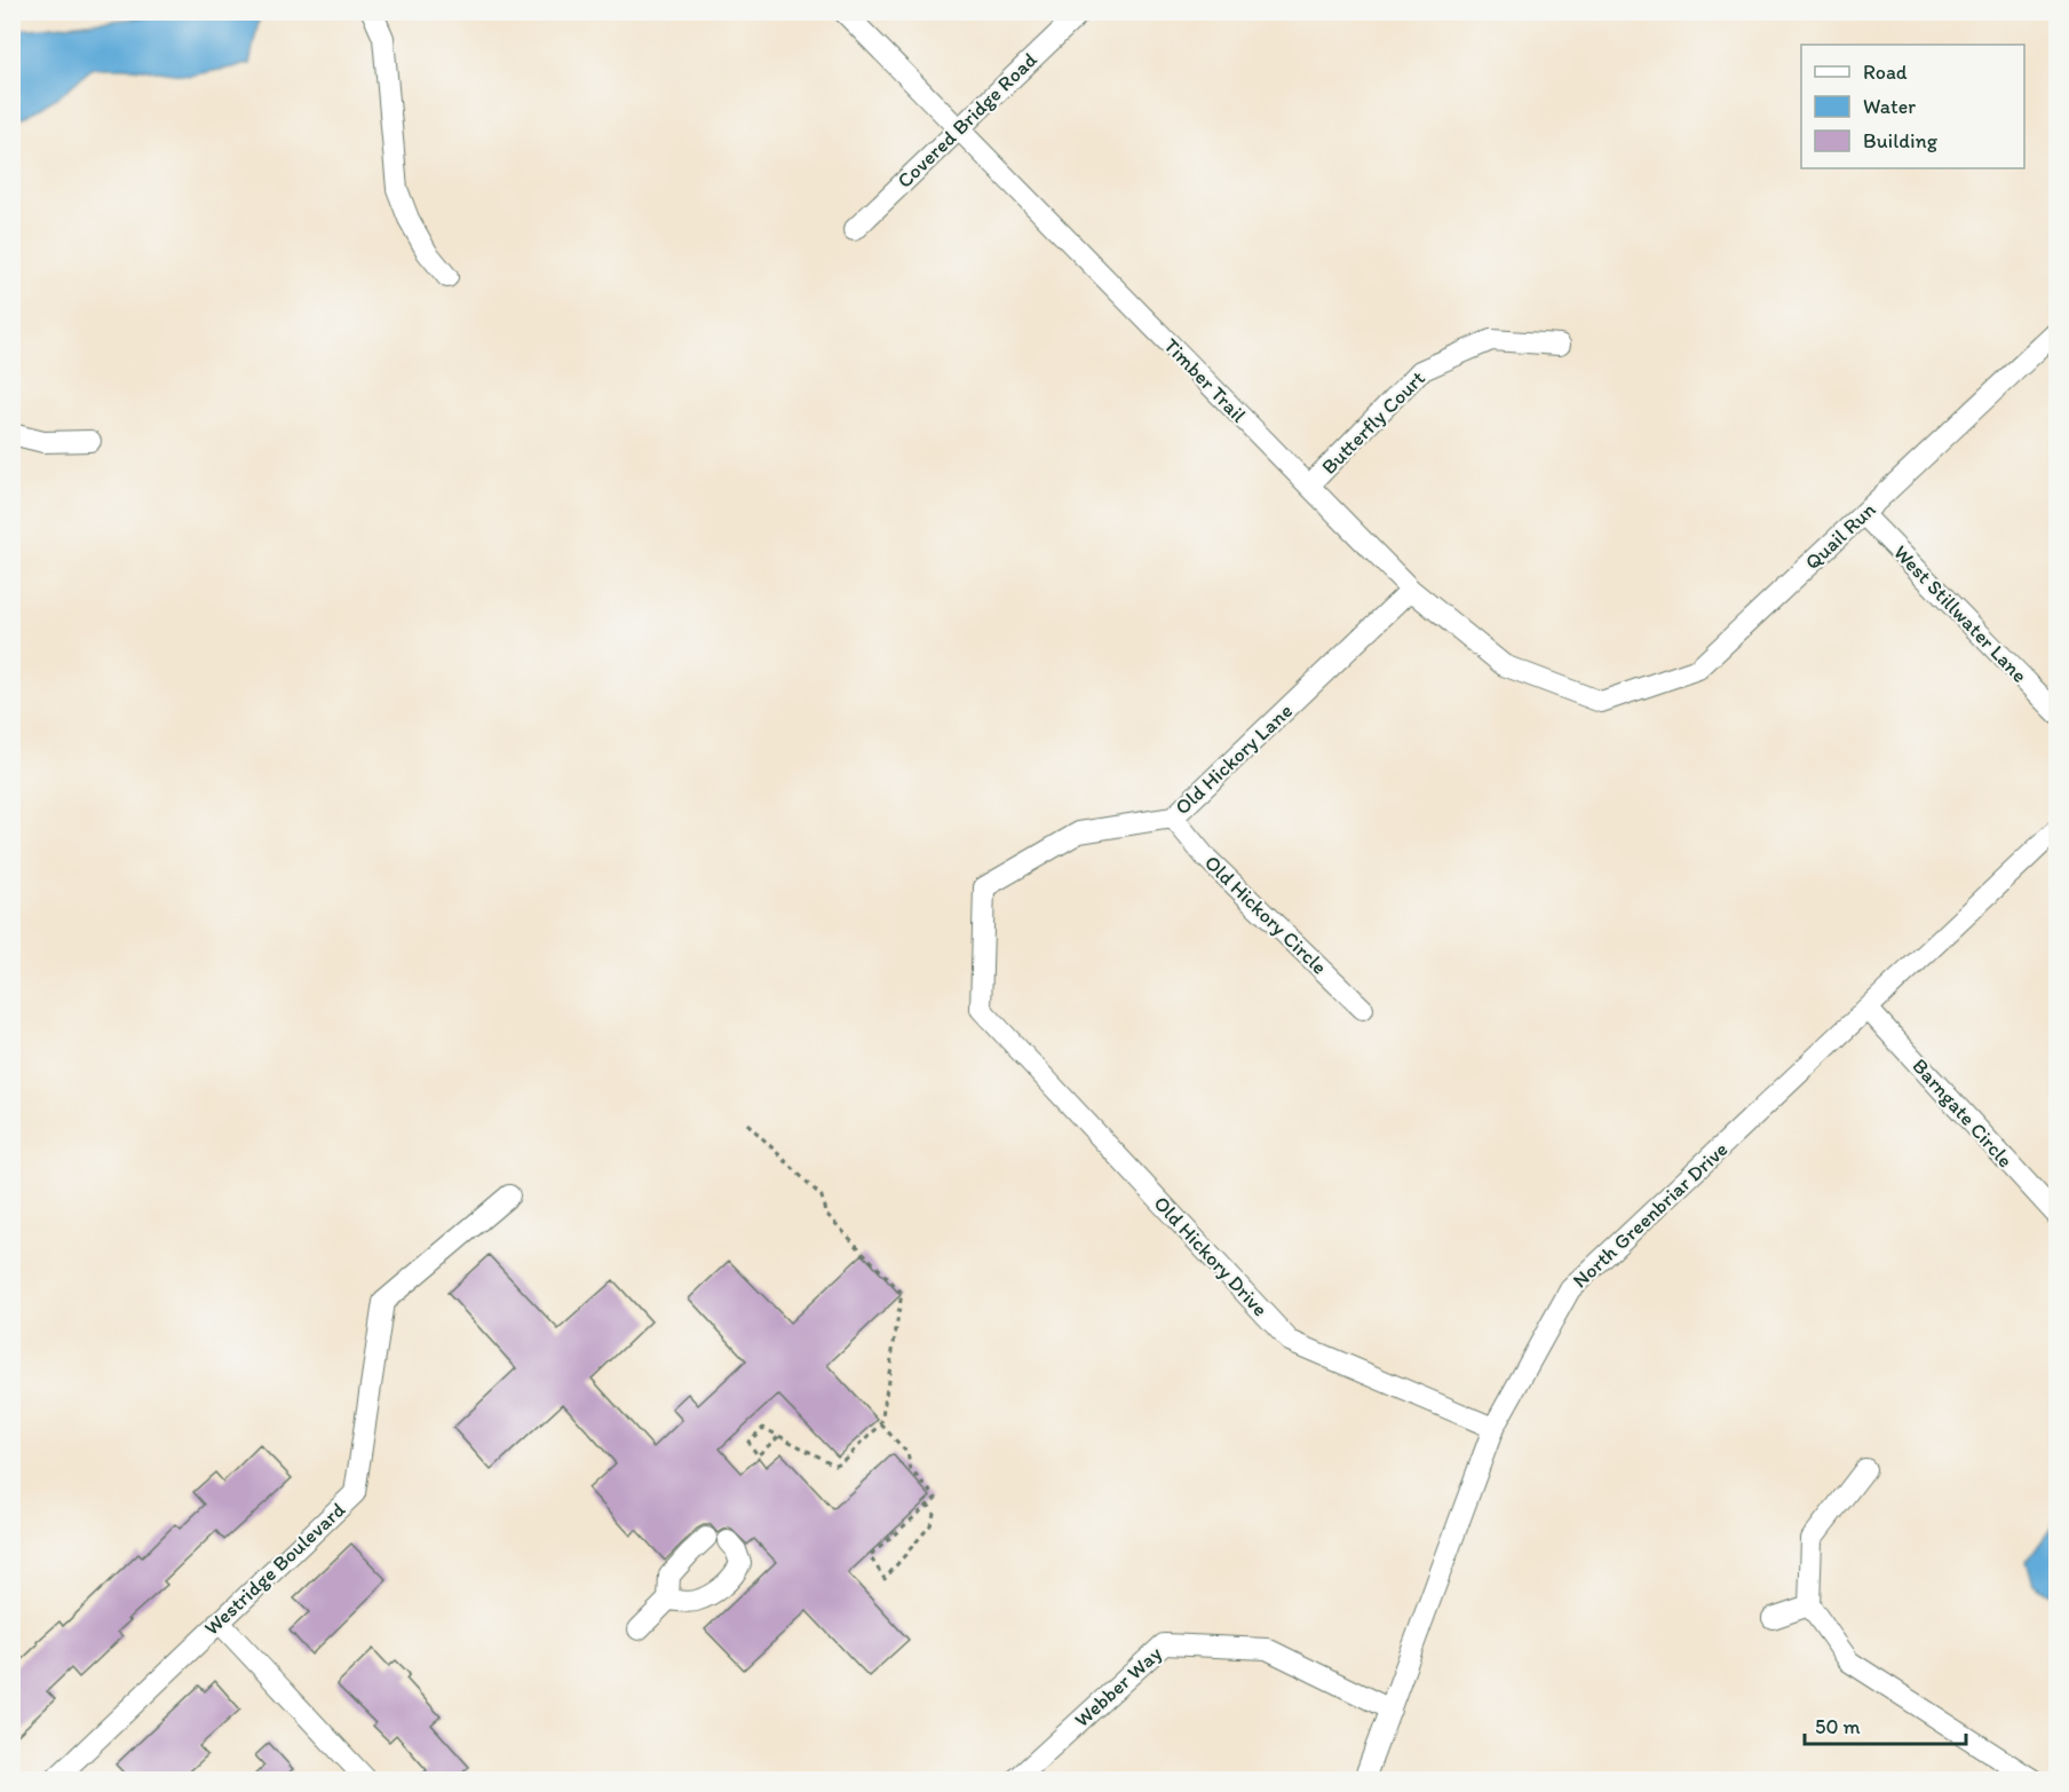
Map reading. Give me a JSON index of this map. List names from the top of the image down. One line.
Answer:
{"streets":{"street":["Covered Bridge Road","Timber Trail","Butterfly Court","Quail Run","West Stillwater Lane","Old Hickory Lane","Old Hickory Circle","Barngate Circle","North Greenbriar Drive","Old Hickory Drive","Westridge Boulevard","Webber Way"]},"crossings":[["Covered Bridge Road","Timber Trail"],["Timber Trail","Butterfly Court"],["Timber Trail","Quail Run"],["Timber Trail","Old Hickory Lane"],["Quail Run","West Stillwater Lane"],["Old Hickory Lane","Old Hickory Circle"],["Old Hickory Lane","Old Hickory Drive"],["Barngate Circle","North Greenbriar Drive"],["North Greenbriar Drive","Old Hickory Drive"],["North Greenbriar Drive","Webber Way"]],"legend":["Road","Water","Building"],"scale_bar":"50 m"}
